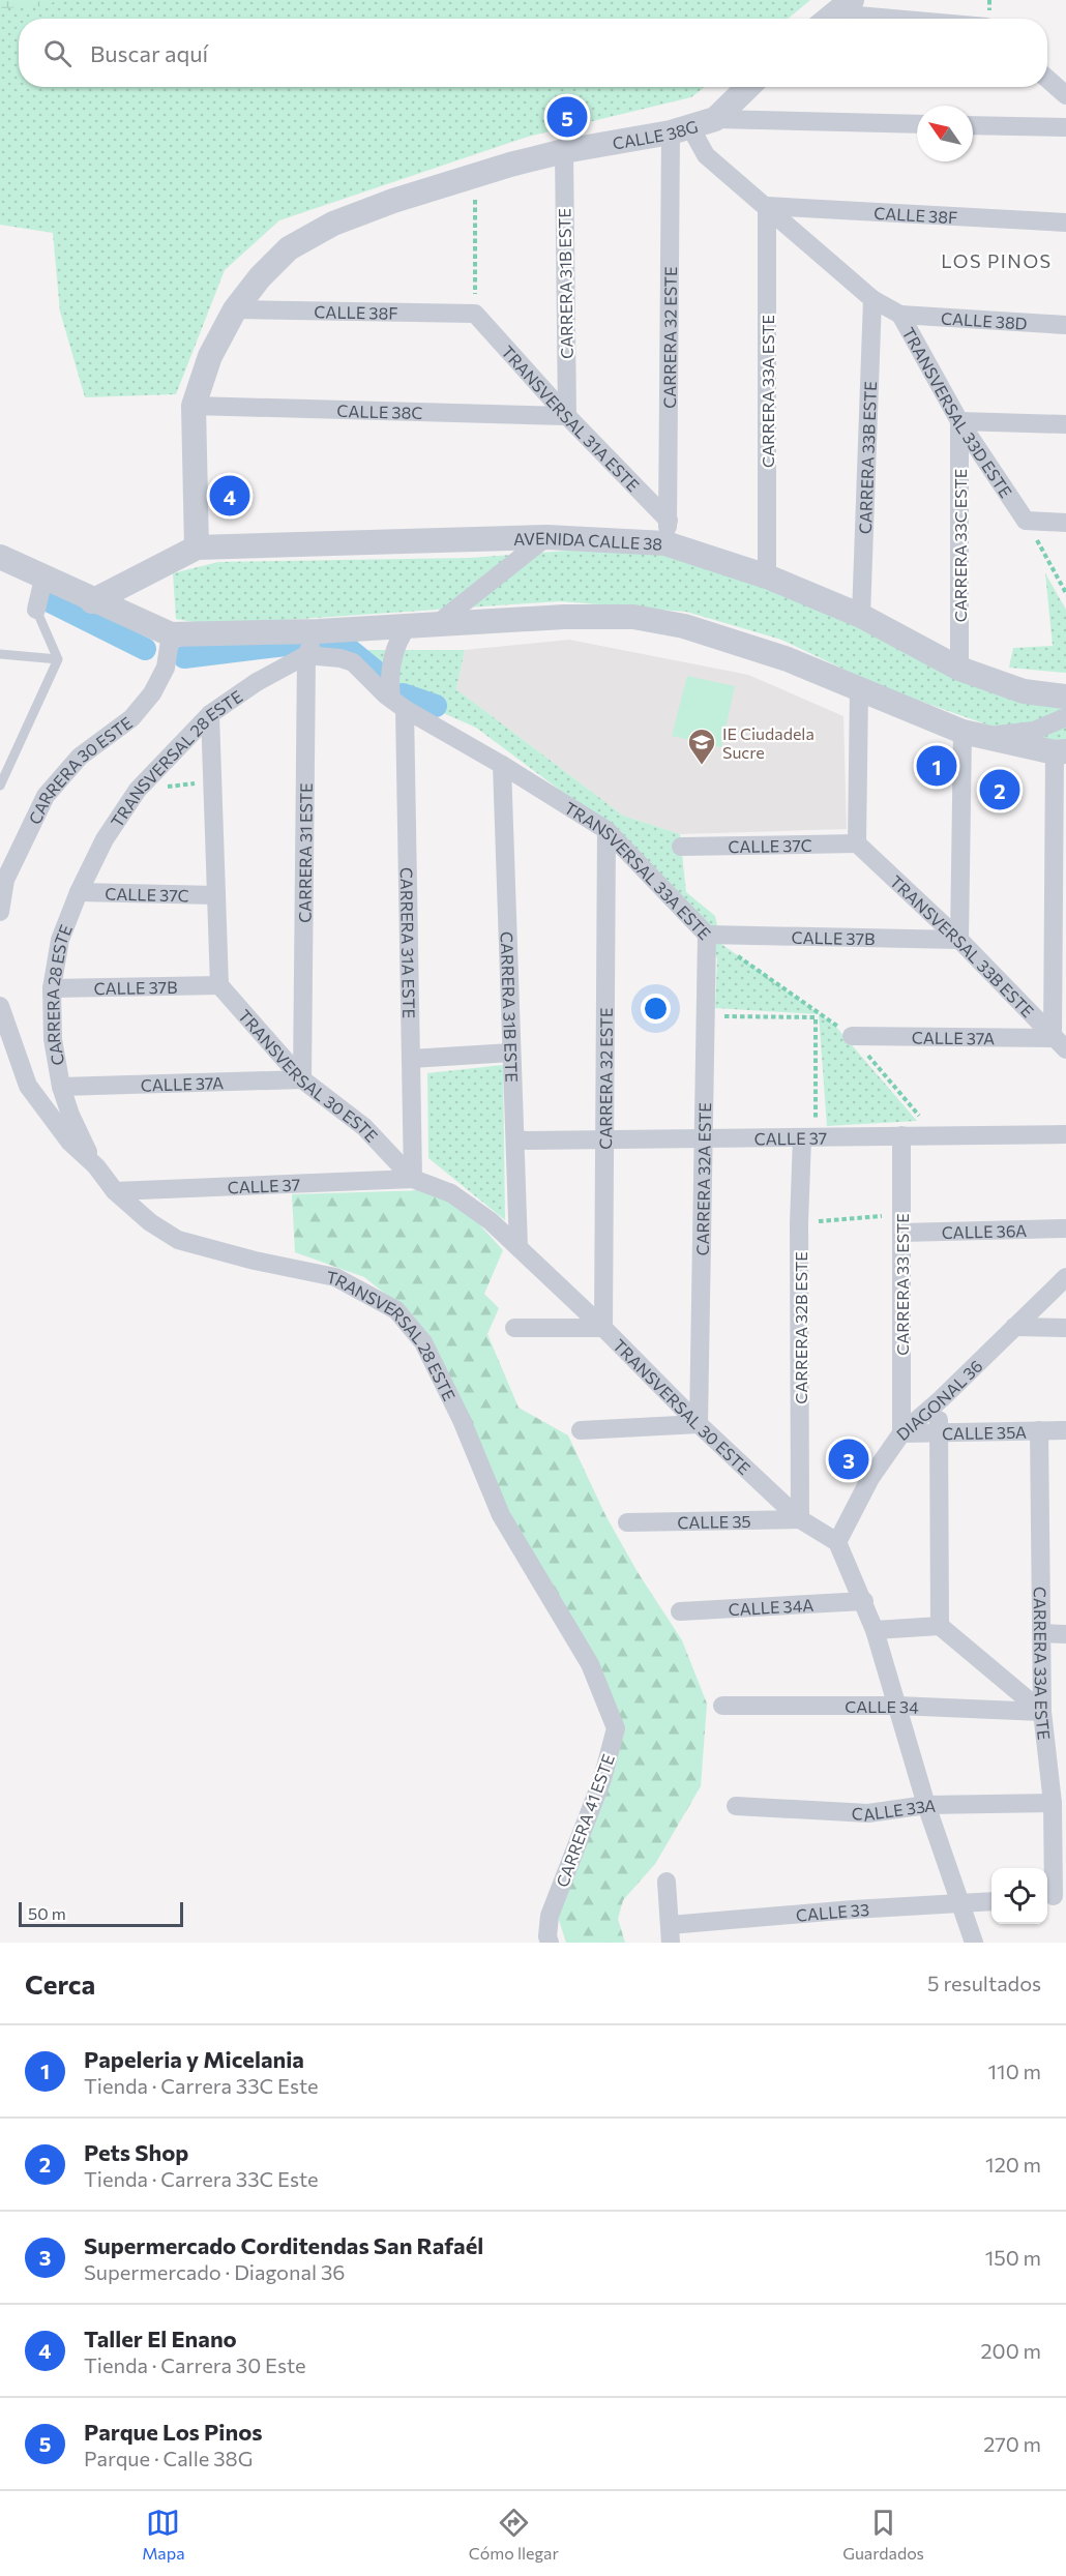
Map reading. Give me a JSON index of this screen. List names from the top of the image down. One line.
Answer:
{"streets":{"street":["CALLE 38G","CALLE 38F","CARRERA 31B ESTE","CALLE 38D","CARRERA 32 ESTE","CARRERA 33A ESTE","TRANSVERSAL 33D ESTE","CALLE 38C","TRANSVERSAL 31A ESTE","CARRERA 33B ESTE","AVENIDA CALLE 38","CARRERA 33C ESTE","TRANSVERSAL 28 ESTE","CARRERA 30 ESTE","CALLE 37C","CARRERA 31 ESTE","TRANSVERSAL 33A ESTE","CALLE 37B","CARRERA 31A ESTE","TRANSVERSAL 33B ESTE","CARRERA 28 ESTE","CALLE 37A","TRANSVERSAL 30 ESTE","CALLE 37","CARRERA 32A ESTE","CALLE 36A","CARRERA 33 ESTE","CARRERA 32B ESTE","DIAGONAL 36","CALLE 35A","CALLE 35","CALLE 34A","CALLE 34","CALLE 33A","CARRERA 41 ESTE","CALLE 33"]},"crossings":[["CALLE 38G","CALLE 38F"],["CALLE 38G","CARRERA 31B ESTE"],["CALLE 38G","CARRERA 32 ESTE"],["CALLE 38G","TRANSVERSAL 33D ESTE"],["CALLE 38F","CARRERA 33A ESTE"],["CALLE 38F","TRANSVERSAL 33D ESTE"],["CALLE 38F","TRANSVERSAL 31A ESTE"],["CARRERA 31B ESTE","CALLE 38C"],["CARRERA 31B ESTE","TRANSVERSAL 31A ESTE"],["CARRERA 31B ESTE","TRANSVERSAL 33A ESTE"],["CARRERA 31B ESTE","TRANSVERSAL 30 ESTE"],["CARRERA 31B ESTE","CALLE 37"],["CALLE 38D","TRANSVERSAL 33D ESTE"],["CARRERA 32 ESTE","TRANSVERSAL 33D ESTE"],["CARRERA 32 ESTE","TRANSVERSAL 31A ESTE"],["CARRERA 32 ESTE","AVENIDA CALLE 38"],["CARRERA 32 ESTE","TRANSVERSAL 33A ESTE"],["CARRERA 32 ESTE","TRANSVERSAL 30 ESTE"],["CARRERA 32 ESTE","CALLE 37"],["CARRERA 33A ESTE","TRANSVERSAL 33D ESTE"],["CARRERA 33A ESTE","AVENIDA CALLE 38"],["CARRERA 33A ESTE","CALLE 35A"],["CARRERA 33A ESTE","CALLE 34"],["CARRERA 33A ESTE","CALLE 33A"],["TRANSVERSAL 33D ESTE","CARRERA 33B ESTE"],["TRANSVERSAL 33D ESTE","CARRERA 33C ESTE"],["CALLE 38C","TRANSVERSAL 31A ESTE"],["TRANSVERSAL 31A ESTE","AVENIDA CALLE 38"],["CARRERA 33B ESTE","AVENIDA CALLE 38"],["AVENIDA CALLE 38","CARRERA 33C ESTE"],["TRANSVERSAL 28 ESTE","CALLE 37C"],["TRANSVERSAL 28 ESTE","CARRERA 31 ESTE"],["TRANSVERSAL 28 ESTE","TRANSVERSAL 33A ESTE"],["TRANSVERSAL 28 ESTE","CARRERA 28 ESTE"],["TRANSVERSAL 28 ESTE","CALLE 37"],["TRANSVERSAL 28 ESTE","CARRERA 41 ESTE"],["CALLE 37C","TRANSVERSAL 33B ESTE"],["CALLE 37C","CARRERA 28 ESTE"],["CARRERA 31 ESTE","TRANSVERSAL 33A ESTE"],["CARRERA 31 ESTE","CALLE 37A"],["CARRERA 31 ESTE","TRANSVERSAL 30 ESTE"],["TRANSVERSAL 33A ESTE","CALLE 37B"],["TRANSVERSAL 33A ESTE","CARRERA 31A ESTE"],["TRANSVERSAL 33A ESTE","CARRERA 32A ESTE"],["CALLE 37B","TRANSVERSAL 33B ESTE"],["CALLE 37B","CARRERA 28 ESTE"],["CALLE 37B","TRANSVERSAL 30 ESTE"],["CALLE 37B","CARRERA 32A ESTE"],["CARRERA 31A ESTE","TRANSVERSAL 30 ESTE"],["CARRERA 31A ESTE","CALLE 37"],["TRANSVERSAL 33B ESTE","CALLE 37A"],["CARRERA 28 ESTE","CALLE 37A"],["CALLE 37A","TRANSVERSAL 30 ESTE"],["TRANSVERSAL 30 ESTE","CALLE 37"],["TRANSVERSAL 30 ESTE","CARRERA 32A ESTE"],["TRANSVERSAL 30 ESTE","CARRERA 32B ESTE"],["TRANSVERSAL 30 ESTE","DIAGONAL 36"],["TRANSVERSAL 30 ESTE","CALLE 35"],["CALLE 37","CARRERA 32A ESTE"],["CALLE 37","CARRERA 33 ESTE"],["CALLE 37","CARRERA 32B ESTE"],["CALLE 36A","CARRERA 33 ESTE"],["CARRERA 33 ESTE","DIAGONAL 36"],["CARRERA 33 ESTE","CALLE 35A"],["CARRERA 32B ESTE","CALLE 35"],["DIAGONAL 36","CALLE 35A"]],"districts":["LOS PINOS"],"places":{"school or university":["IE Ciudadela Sucre"]},"scale_bar":"50 m","north":"top left","page":{"search":"Buscar aquí","pins":["5","4","1","2","3"],"scale":"50 m","heading":["Cerca","5 resultados"],"list":[{"mark":"1","name":"Papeleria y Micelania","note":"Tienda · Carrera 33C Este","value":"110 m"},{"mark":"2","name":"Pets Shop","note":"Tienda · Carrera 33C Este","value":"120 m"},{"mark":"3","name":"Supermercado Corditendas San Rafaél","note":"Supermercado · Diagonal 36","value":"150 m"},{"mark":"4","name":"Taller El Enano","note":"Tienda · Carrera 30 Este","value":"200 m"},{"mark":"5","name":"Parque Los Pinos","note":"Parque · Calle 38G","value":"270 m"}],"nav":["Mapa","Cómo llegar","Guardados"]}}
